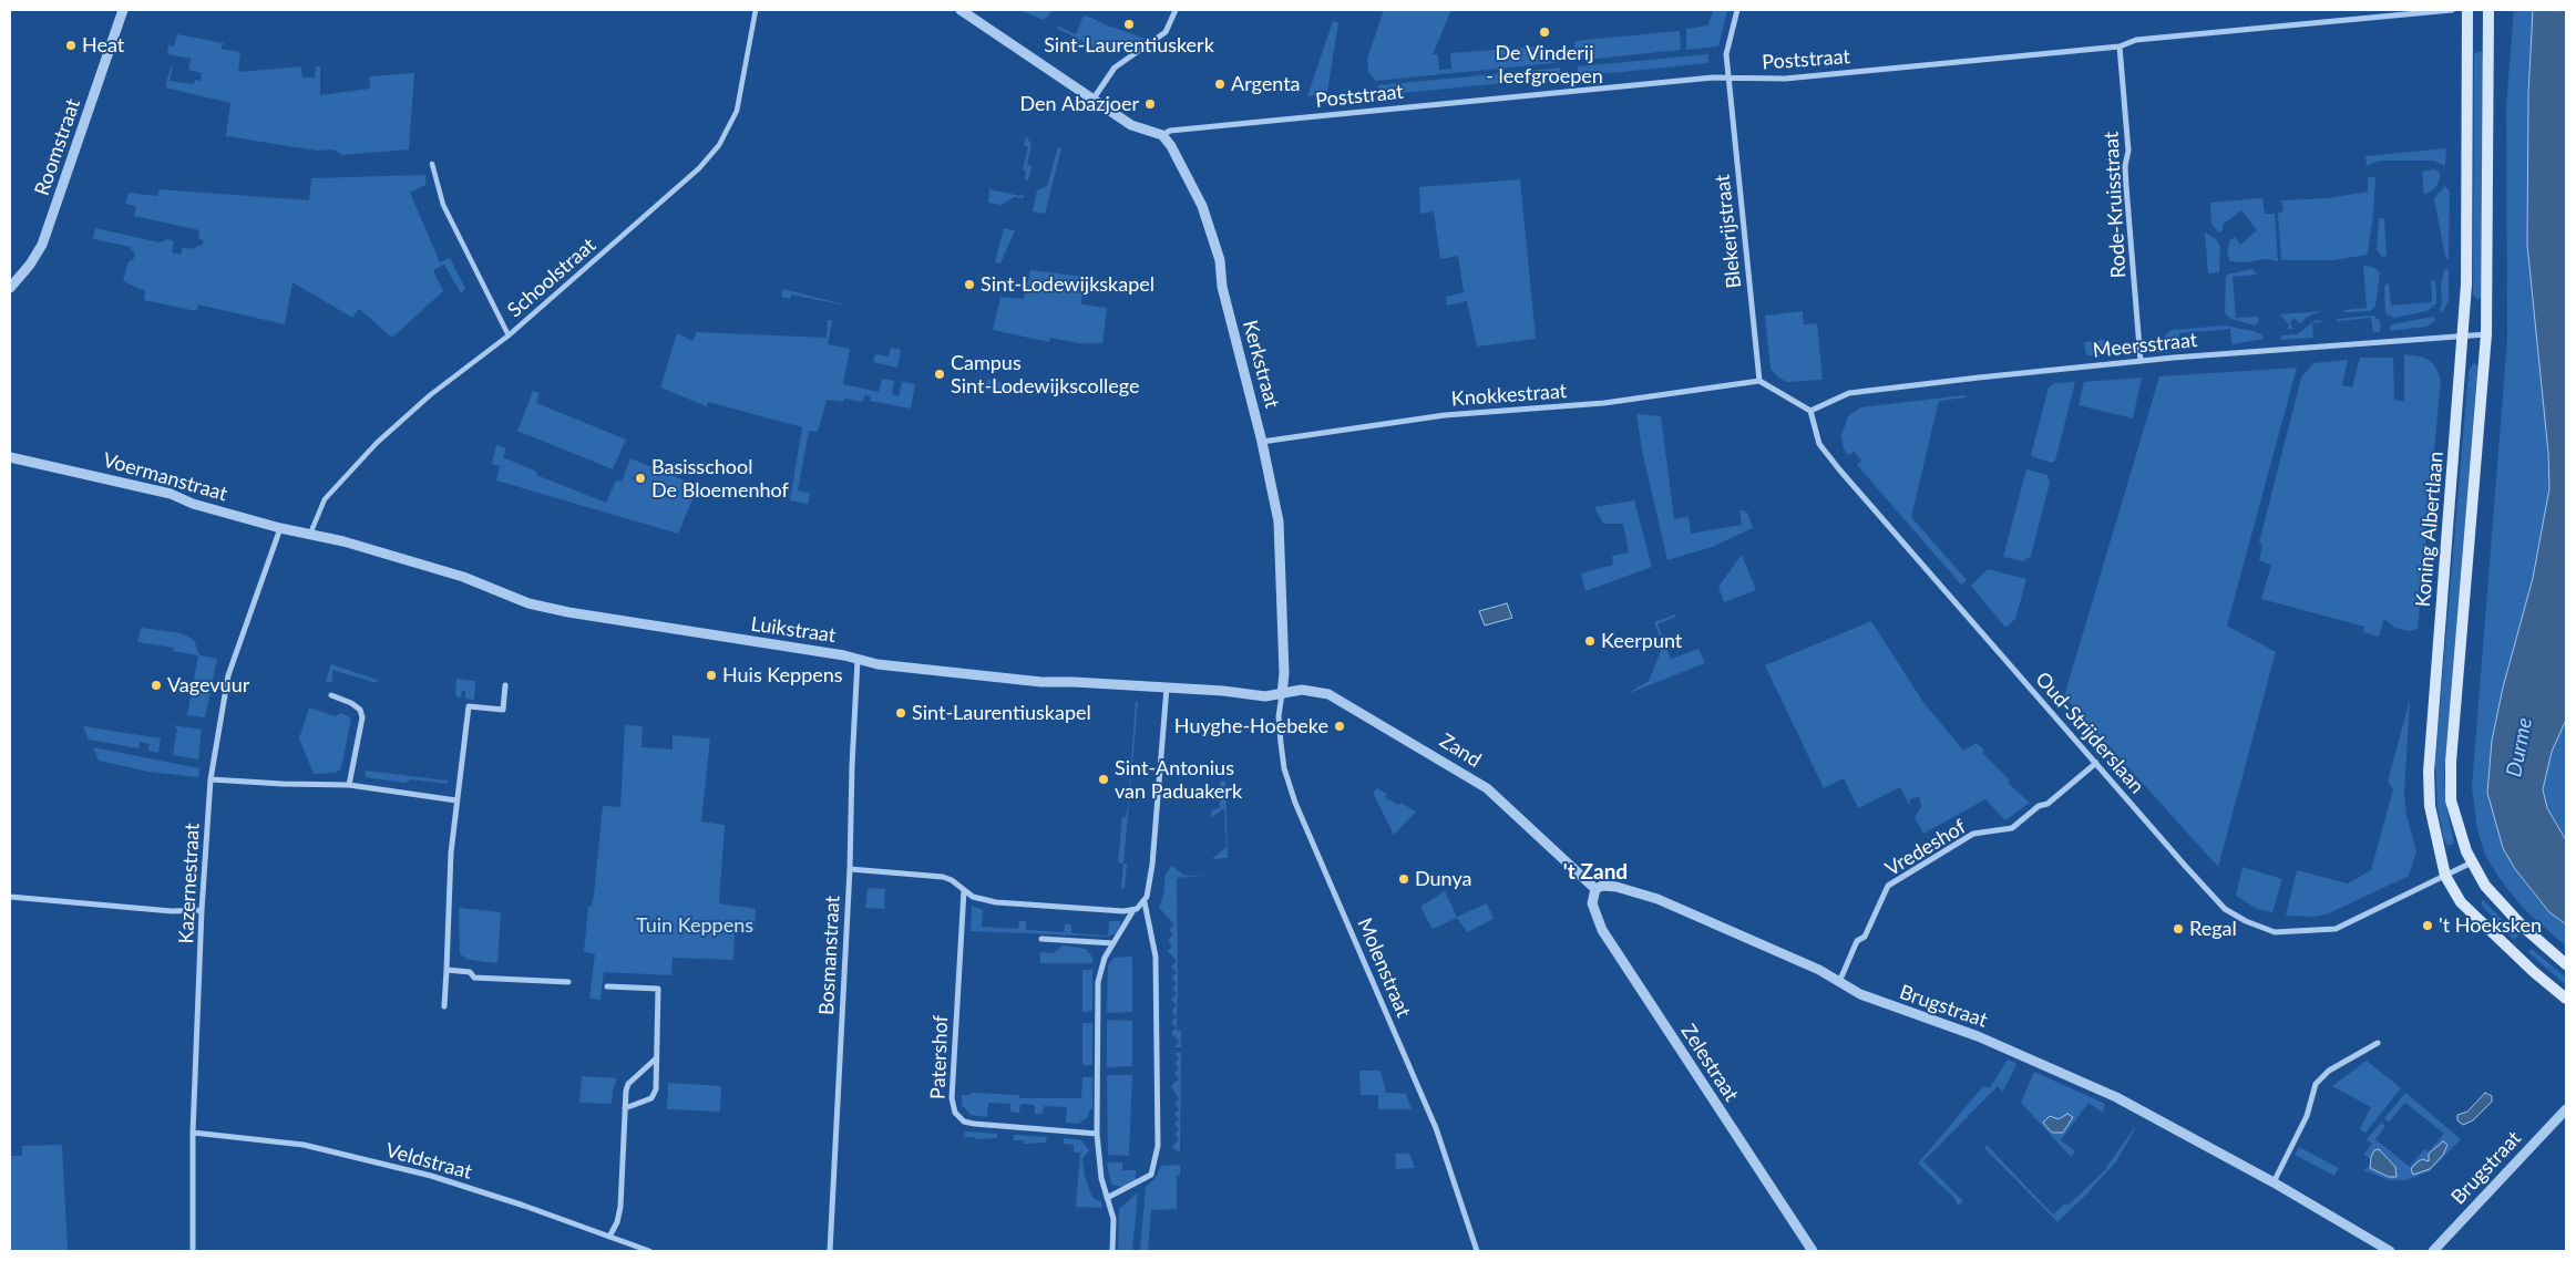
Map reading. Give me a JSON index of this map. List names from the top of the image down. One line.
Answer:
{"streets":{"main road":["Koning Albertlaan"],"street":["Poststraat","Roomstraat","Rode-Kruisstraat","Blekerijstraat","Schoolstraat","Meersstraat","Kerkstraat","Knokkestraat","Voermanstraat","Luikstraat","Oud-Strijderslaan","Zand","Vredeshof","Kazernestraat","Bosmanstraat","Molenstraat","Brugstraat","Patershof","Zelestraat","Veldstraat"]},"crossings":[["Poststraat","Rode-Kruisstraat"],["Poststraat","Blekerijstraat"],["Poststraat","Kerkstraat"],["Rode-Kruisstraat","Meersstraat"],["Blekerijstraat","Knokkestraat"],["Schoolstraat","Voermanstraat"],["Schoolstraat","Luikstraat"],["Meersstraat","Koning Albertlaan"],["Meersstraat","Oud-Strijderslaan"],["Kerkstraat","Knokkestraat"],["Kerkstraat","Luikstraat"],["Kerkstraat","Zand"],["Kerkstraat","Molenstraat"],["Voermanstraat","Luikstraat"],["Voermanstraat","Kazernestraat"],["Koning Albertlaan","Oud-Strijderslaan"],["Luikstraat","Zand"],["Luikstraat","Bosmanstraat"],["Luikstraat","Molenstraat"],["Oud-Strijderslaan","Vredeshof"],["Zand","Molenstraat"],["Zand","Brugstraat"],["Zand","Zelestraat"],["Vredeshof","Brugstraat"],["Kazernestraat","Veldstraat"],["Brugstraat","Zelestraat"]],"districts":["'t Zand"],"water":["Durme"],"parks":["Tuin Keppens"],"places":["Sint-Laurentiuskerk","De Vinderij - leefgroepen","Heat","Argenta","Den Abazjoer","Sint-Lodewijkskapel","Campus Sint-Lodewijkscollege","Basisschool De Bloemenhof","Keerpunt","Huis Keppens","Vagevuur","Sint-Laurentiuskapel","Huyghe-Hoebeke","Sint-Antonius van Paduakerk","Dunya","'t Hoeksken","Regal"]}
